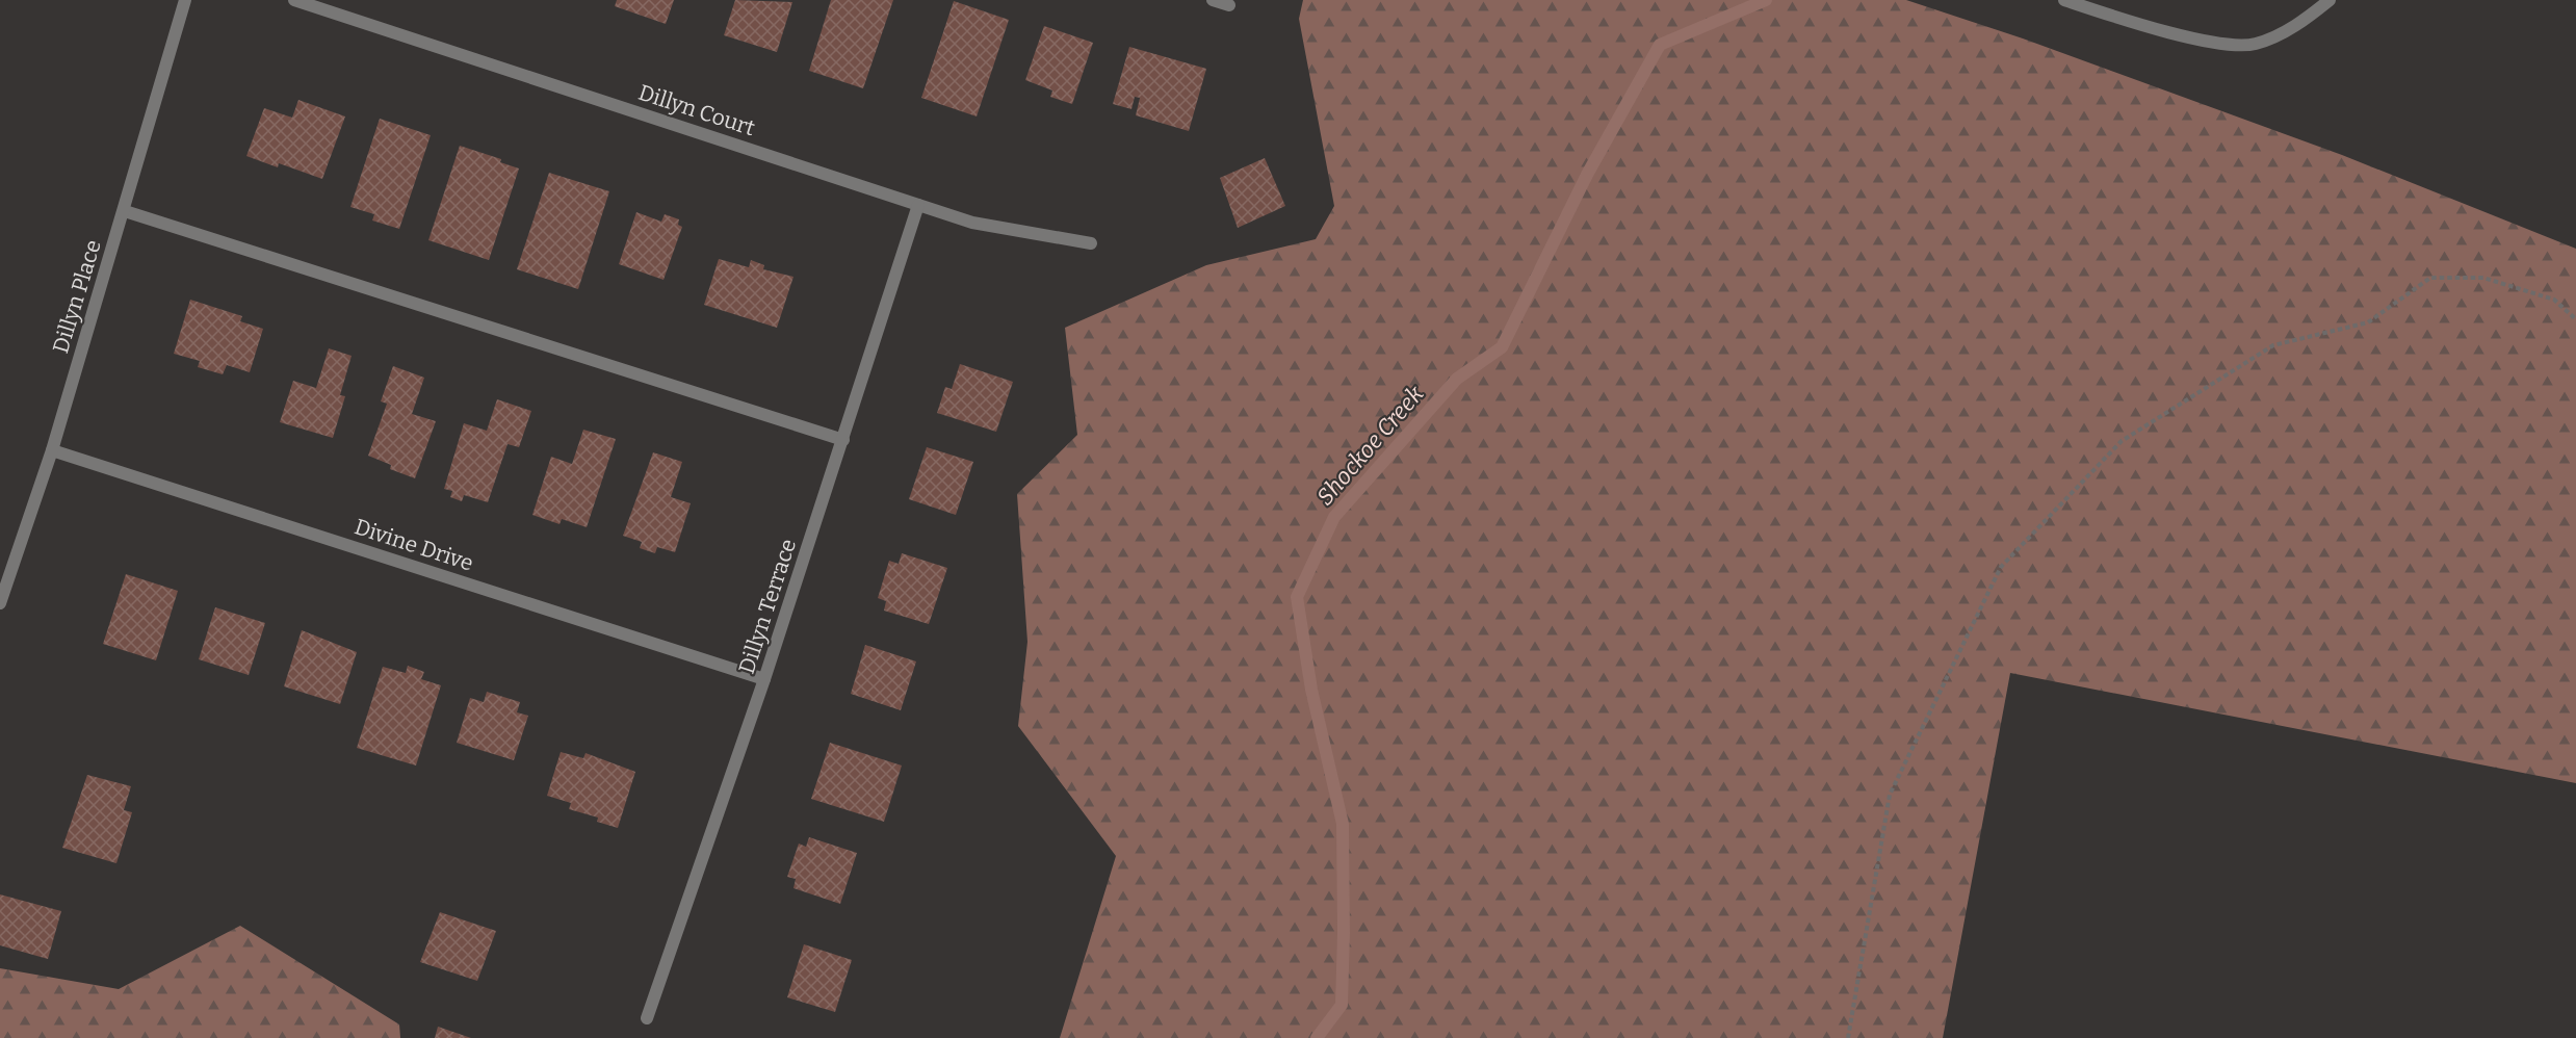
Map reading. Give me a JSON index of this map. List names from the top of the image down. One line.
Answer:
{"streets":{"street":["Dillyn Court","Dillyn Place","Divine Drive","Dillyn Terrace"]},"crossings":[["Dillyn Court","Dillyn Terrace"],["Dillyn Place","Divine Drive"],["Divine Drive","Dillyn Terrace"]],"water":["Shockoe Creek"]}
